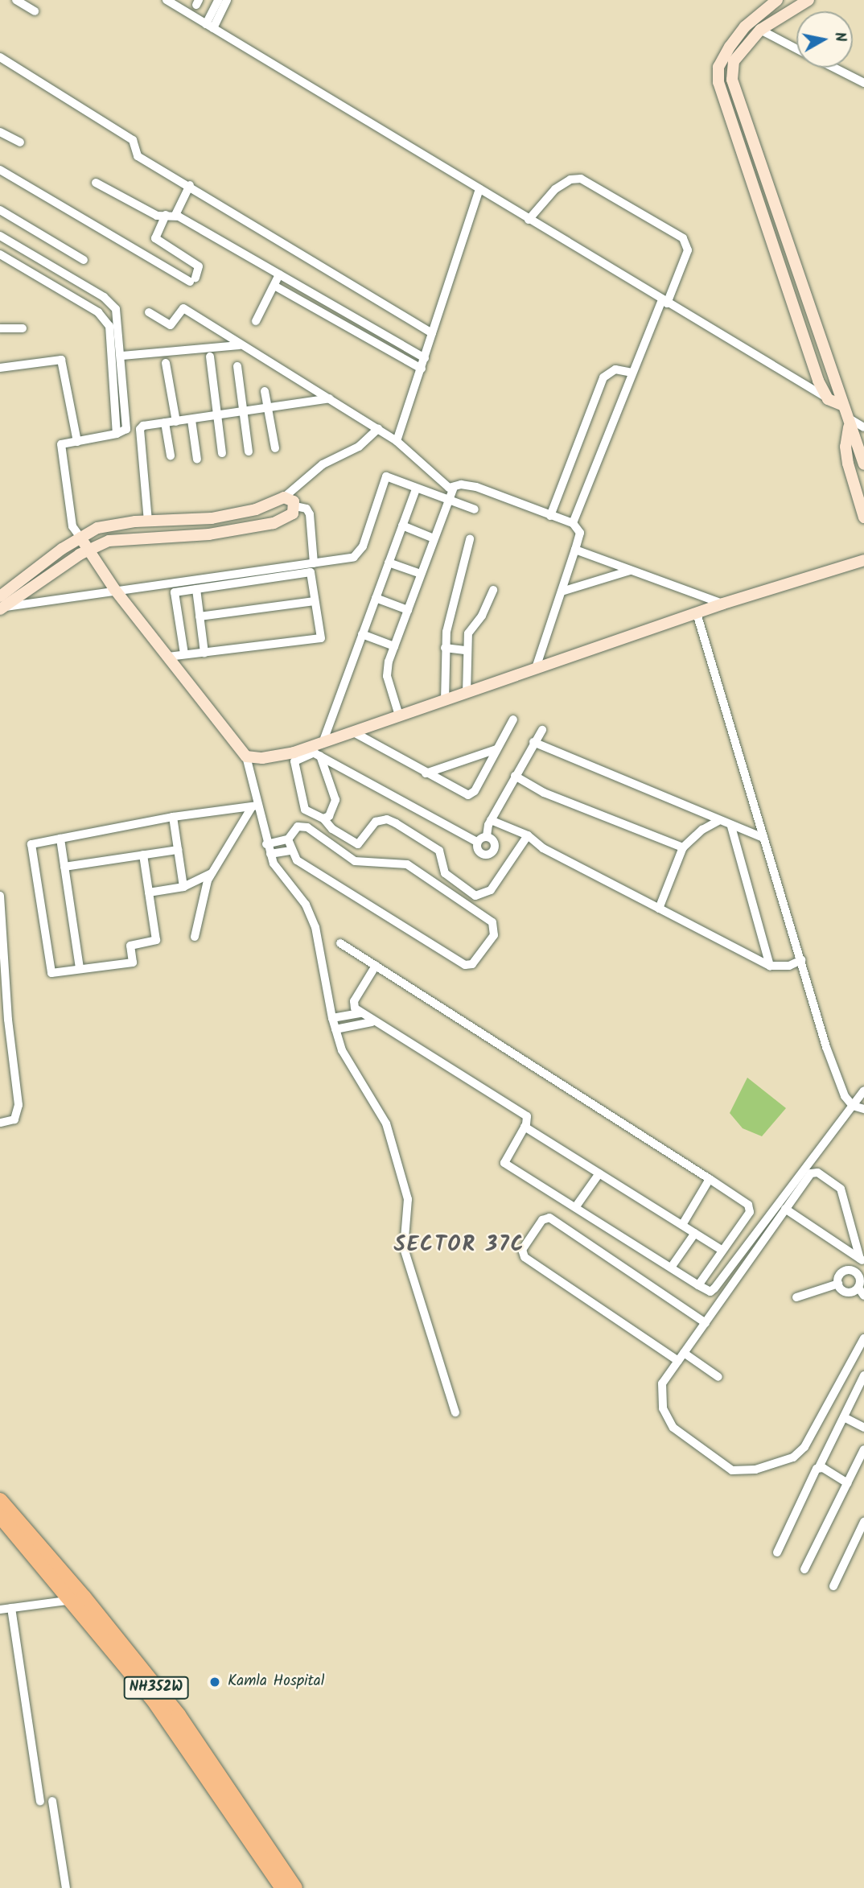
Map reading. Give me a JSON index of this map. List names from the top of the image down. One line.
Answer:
{"streets":{"highway":["NH352W"]},"districts":["SECTOR 37C"],"places":["Kamla Hospital"],"north":"right"}
